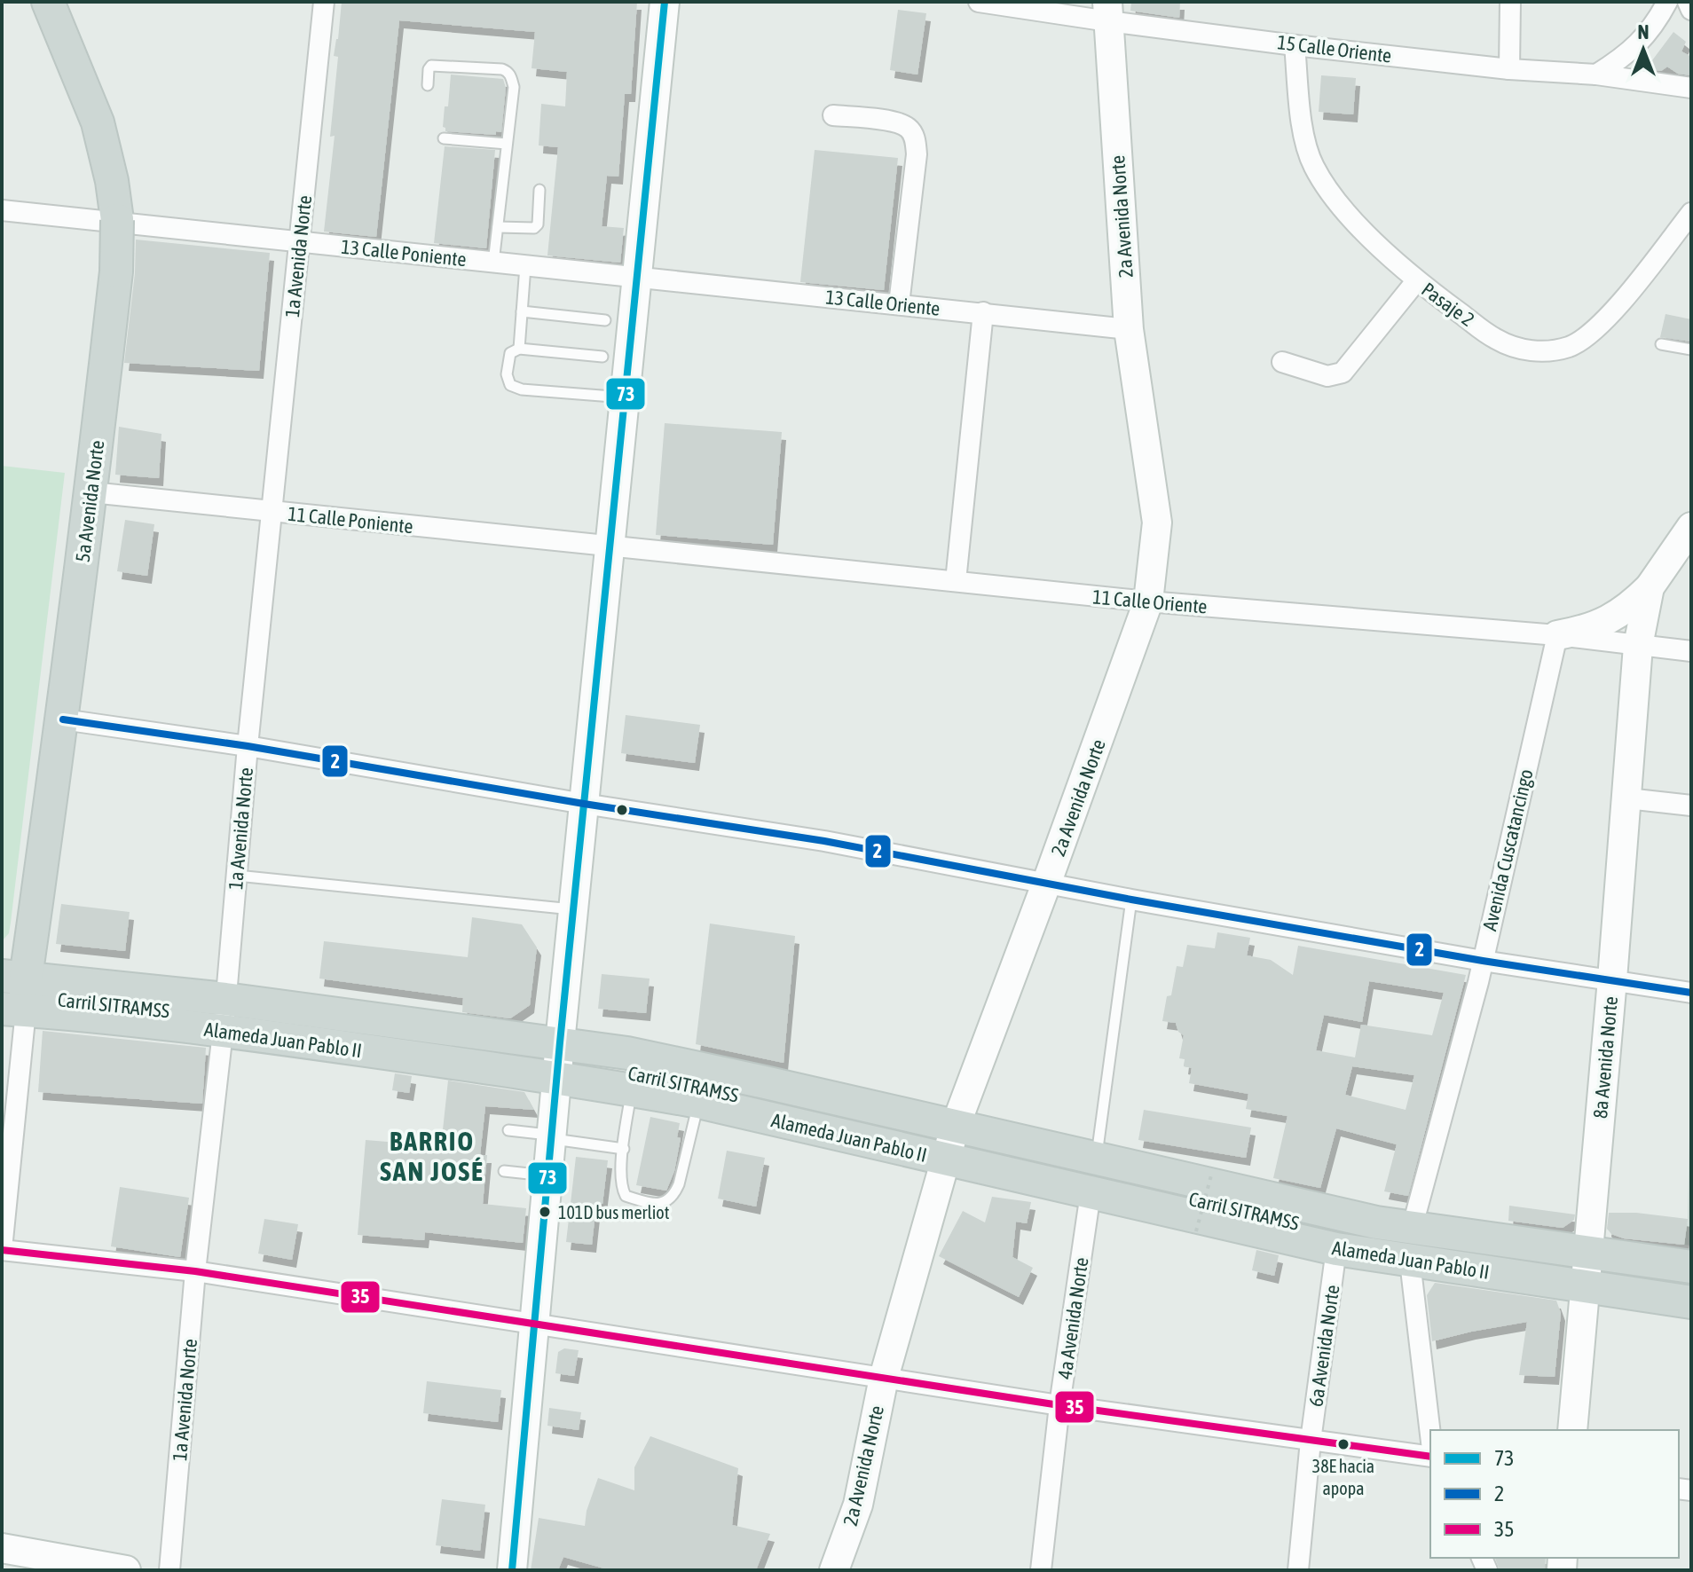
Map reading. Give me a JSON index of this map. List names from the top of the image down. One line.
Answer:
{"streets":{"main road":["2a Avenida Norte","5a Avenida Norte","Carril SITRAMSS","Alameda Juan Pablo II","8a Avenida Norte"],"street":["15 Calle Oriente","13 Calle Poniente","1a Avenida Norte","13 Calle Oriente","Pasaje 2","11 Calle Poniente","11 Calle Oriente","Avenida Cuscatancingo","4a Avenida Norte","6a Avenida Norte"]},"crossings":[["15 Calle Oriente","2a Avenida Norte"],["15 Calle Oriente","Pasaje 2"],["2a Avenida Norte","13 Calle Oriente"],["2a Avenida Norte","11 Calle Oriente"],["2a Avenida Norte","Carril SITRAMSS"],["2a Avenida Norte","Alameda Juan Pablo II"],["13 Calle Poniente","1a Avenida Norte"],["13 Calle Poniente","13 Calle Oriente"],["1a Avenida Norte","11 Calle Poniente"],["1a Avenida Norte","Carril SITRAMSS"],["1a Avenida Norte","Alameda Juan Pablo II"],["5a Avenida Norte","11 Calle Poniente"],["5a Avenida Norte","Alameda Juan Pablo II"],["11 Calle Poniente","11 Calle Oriente"],["11 Calle Oriente","Avenida Cuscatancingo"],["11 Calle Oriente","8a Avenida Norte"],["Avenida Cuscatancingo","Alameda Juan Pablo II"],["Carril SITRAMSS","Alameda Juan Pablo II"],["Carril SITRAMSS","8a Avenida Norte"],["Alameda Juan Pablo II","8a Avenida Norte"],["Alameda Juan Pablo II","4a Avenida Norte"],["Alameda Juan Pablo II","6a Avenida Norte"]],"districts":["BARRIO SAN JOSÉ"],"places":["101D bus merliot","38E hacia apopa"],"lines":["transit line 73","transit line 2","transit line 35"],"legend":["73","2","35"],"north":"top"}
